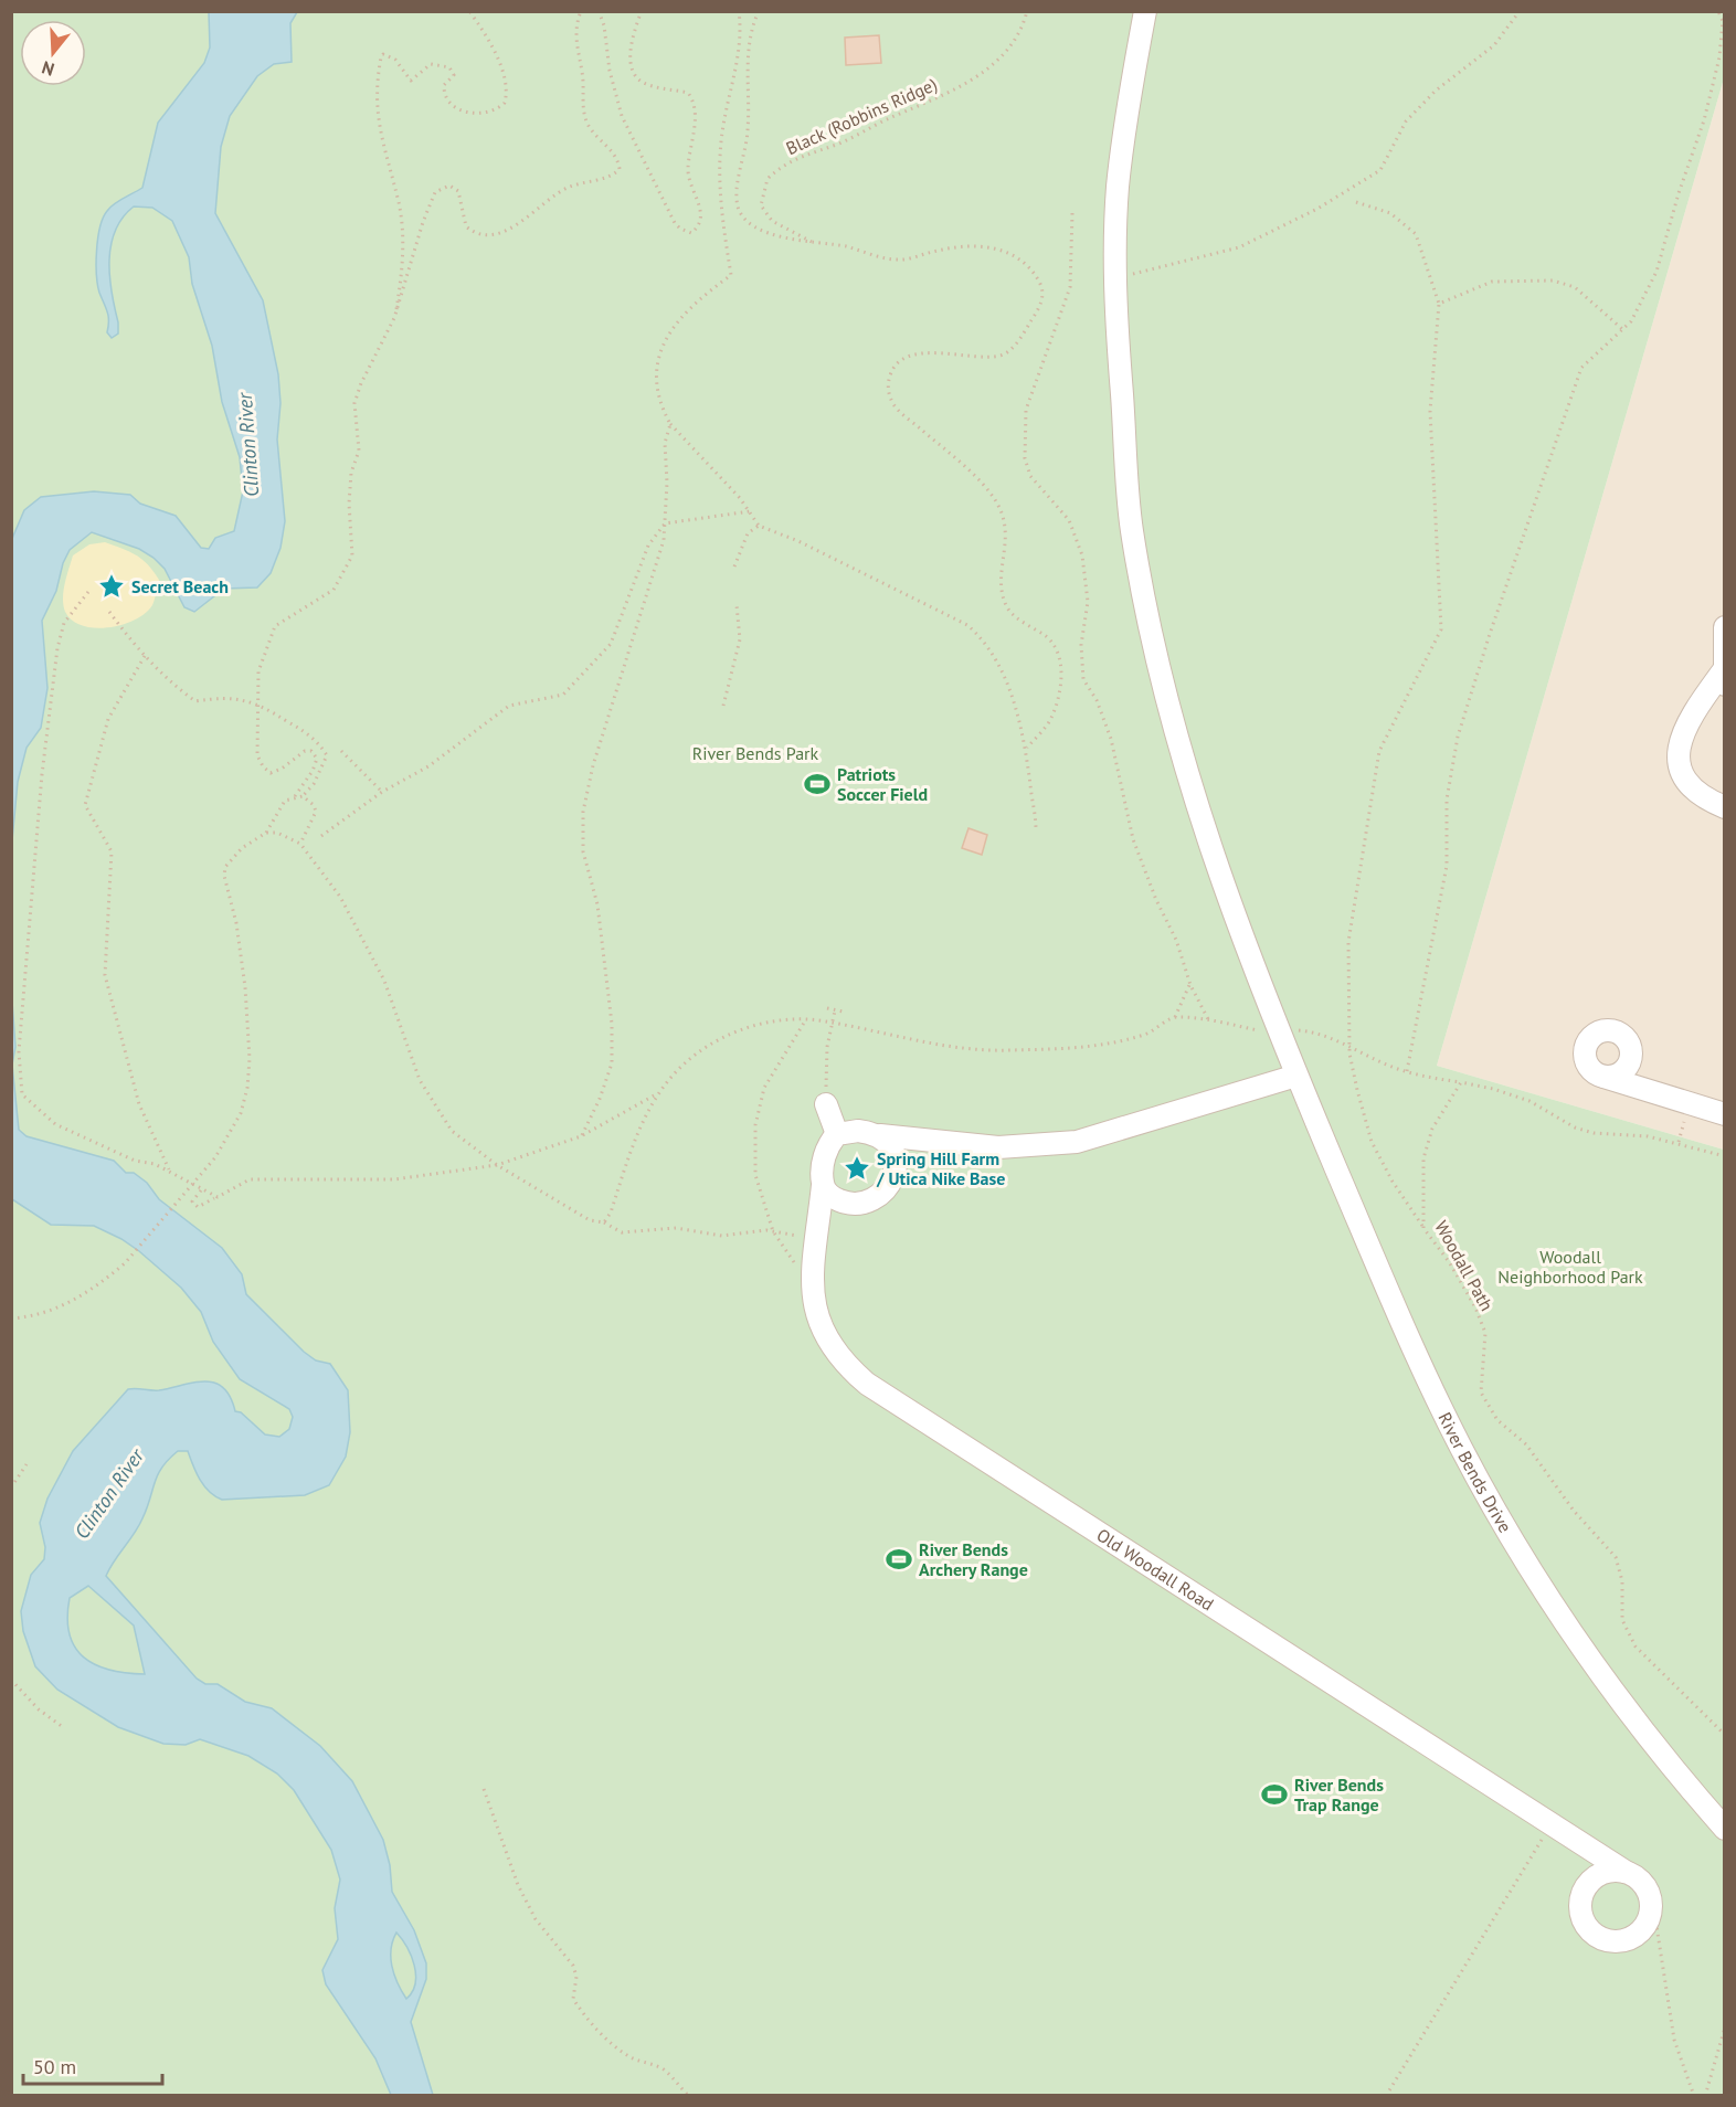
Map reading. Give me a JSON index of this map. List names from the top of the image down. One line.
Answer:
{"streets":{"street":["River Bends Drive","Old Woodall Road"],"path":["Black (Robbins Ridge)","Woodall Path"]},"water":["Clinton River"],"parks":["River Bends Park","Woodall Neighborhood Park"],"places":{"place":["Secret Beach","Spring Hill Farm / Utica Nike Base"],"sports":["Patriots Soccer Field","River Bends Archery Range","River Bends Trap Range"]},"scale_bar":"50 m","north":"bottom"}
